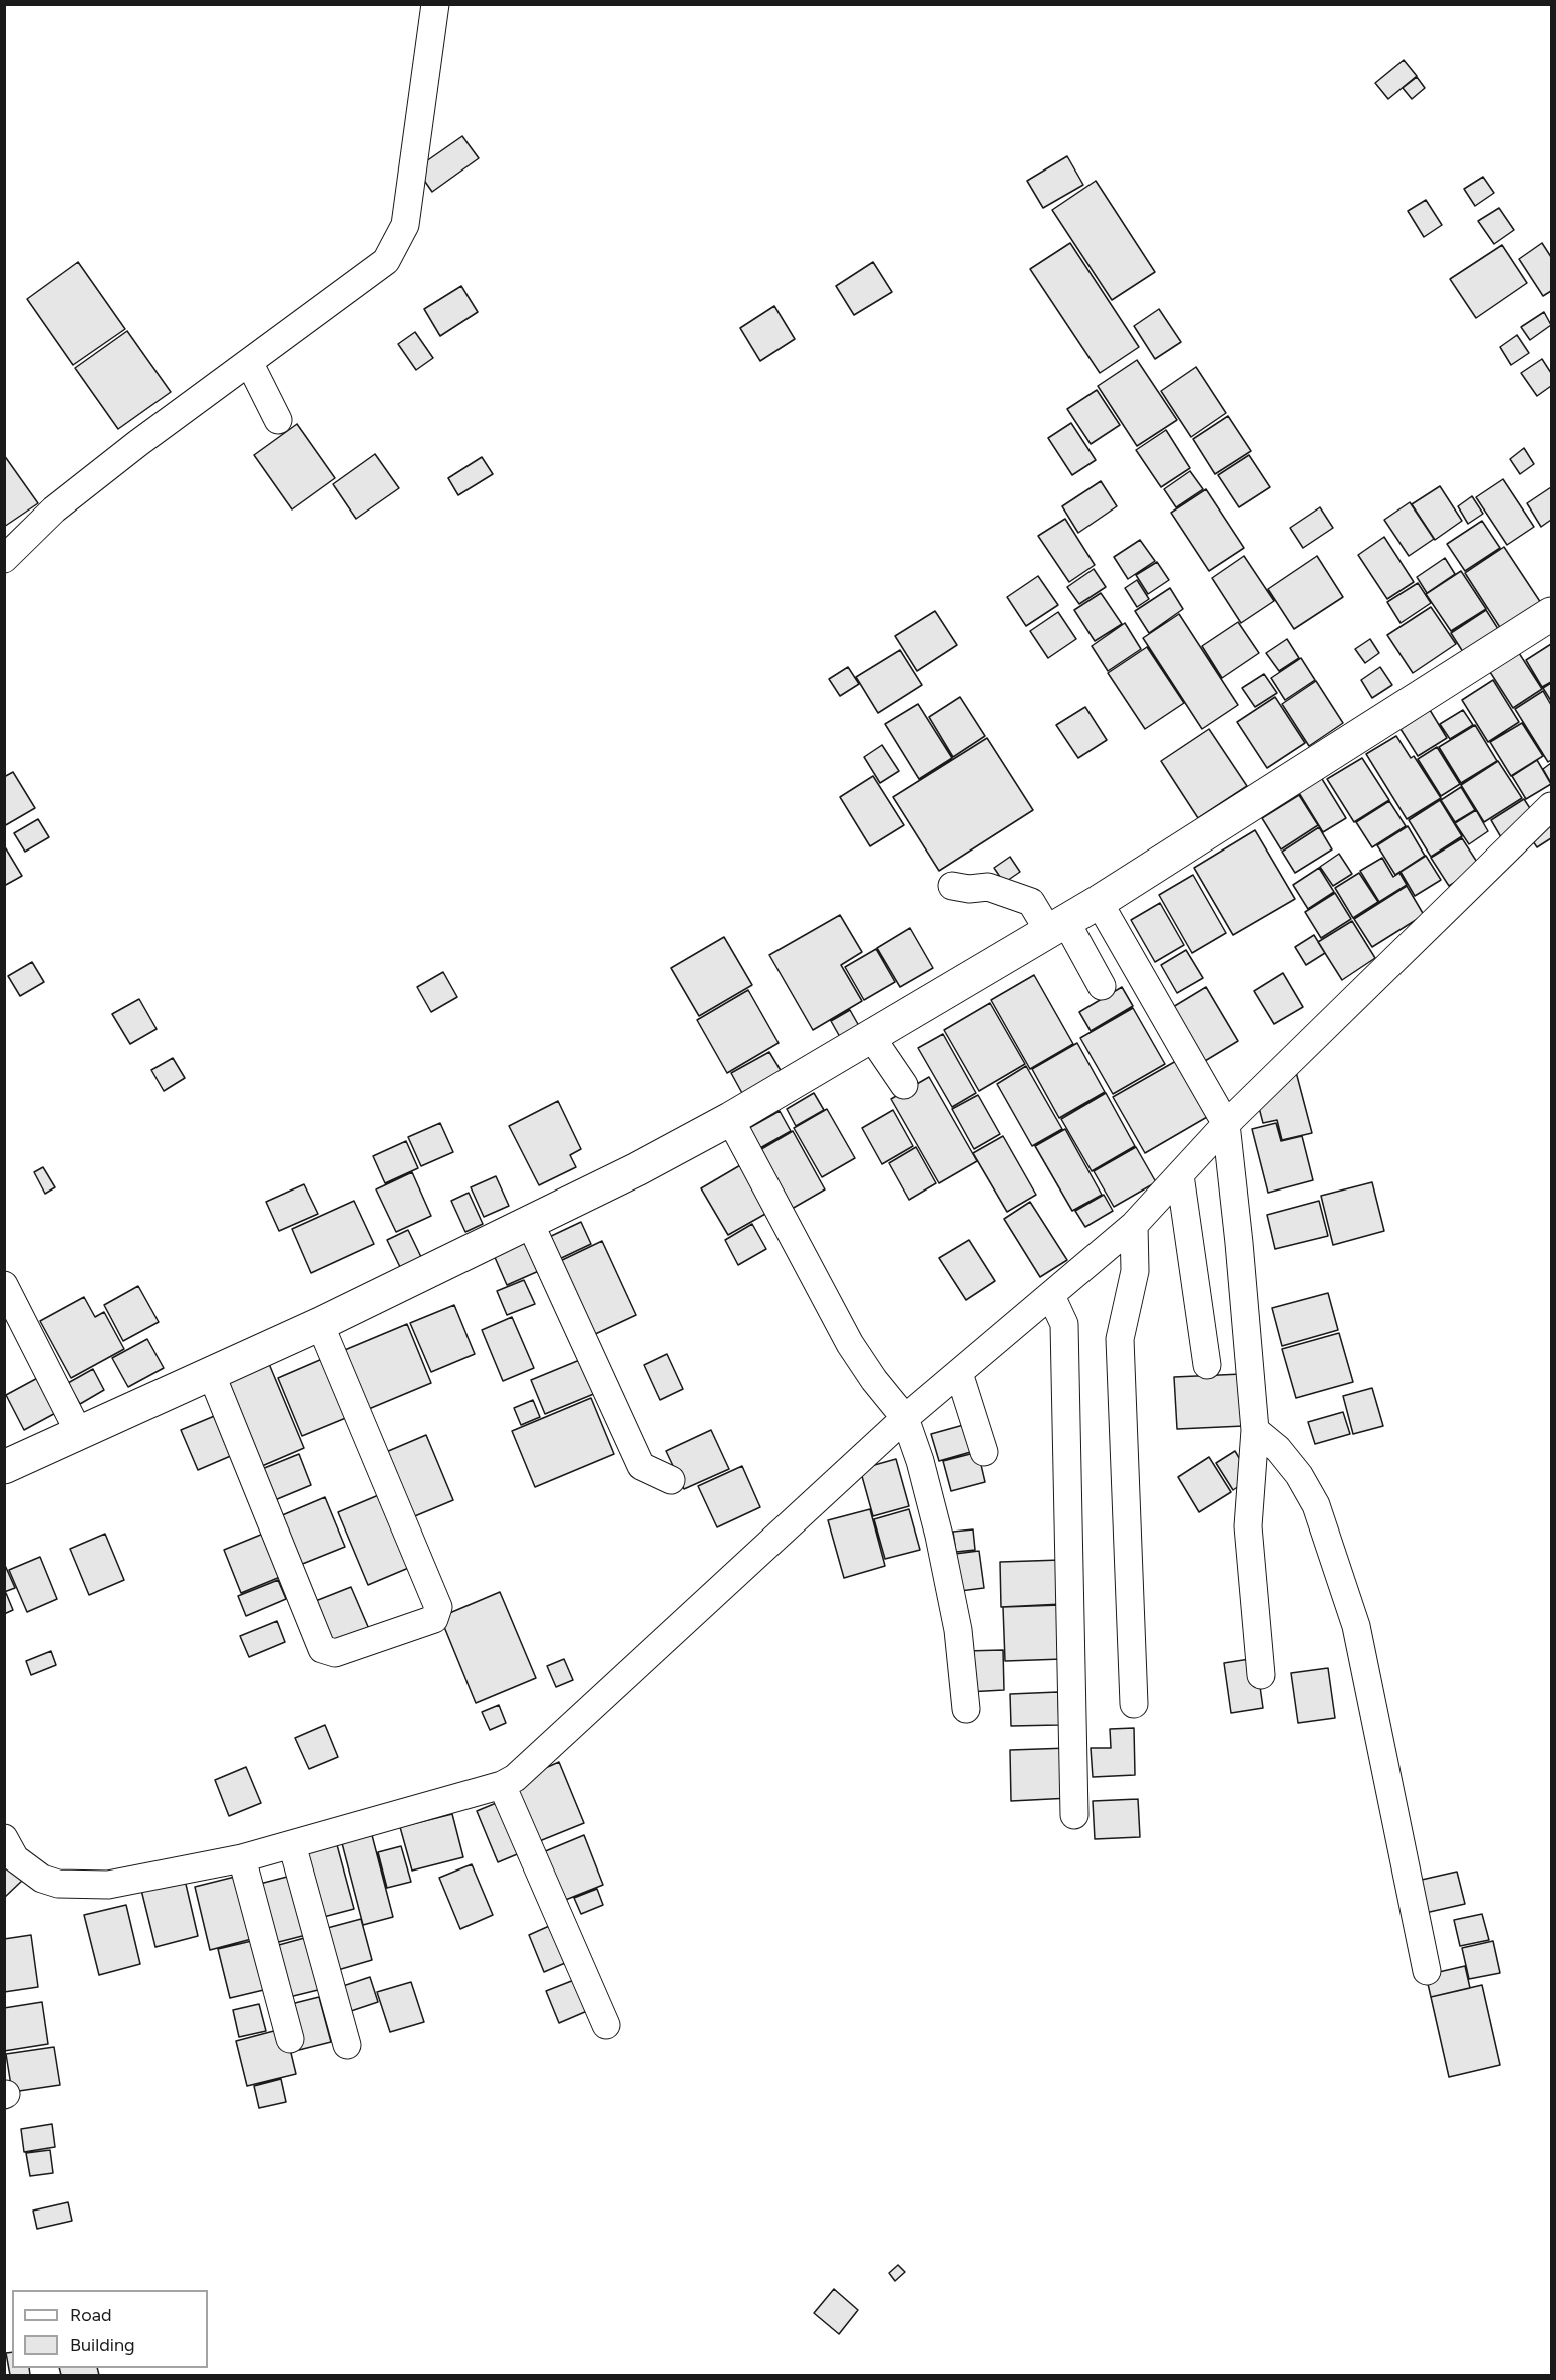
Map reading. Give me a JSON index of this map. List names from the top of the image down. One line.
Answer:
{"legend":["Road","Building"]}
